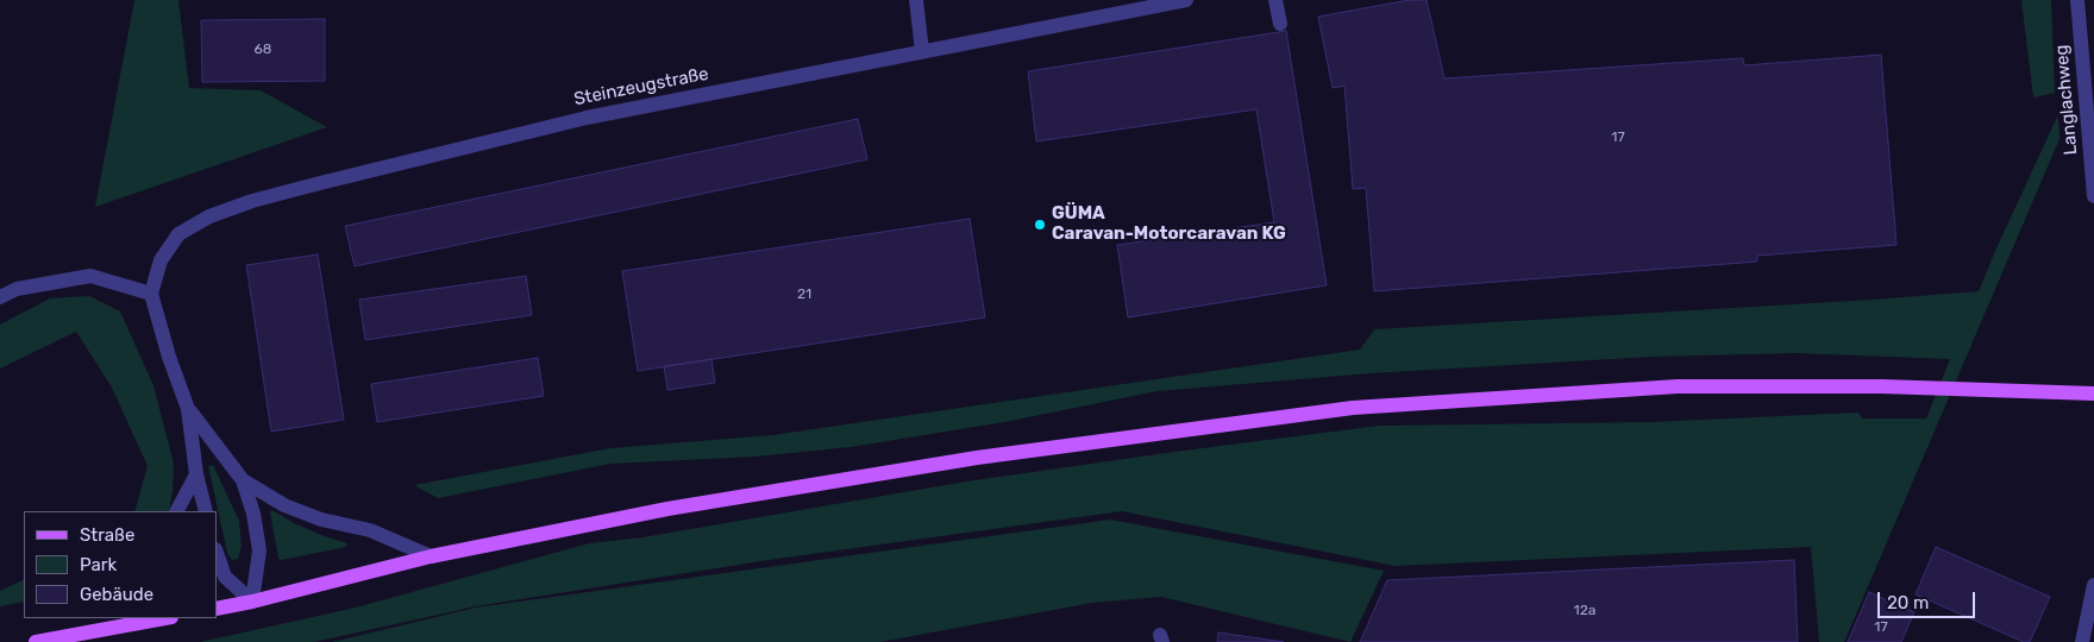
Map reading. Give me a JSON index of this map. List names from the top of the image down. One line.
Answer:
{"streets":{"street":["Steinzeugstraße","Langlachweg"]},"places":["GÜMA Caravan-Motorcaravan KG"],"house_numbers":["68","17","21","12a","17"],"legend":["Straße","Park","Gebäude"],"scale_bar":"20 m"}
